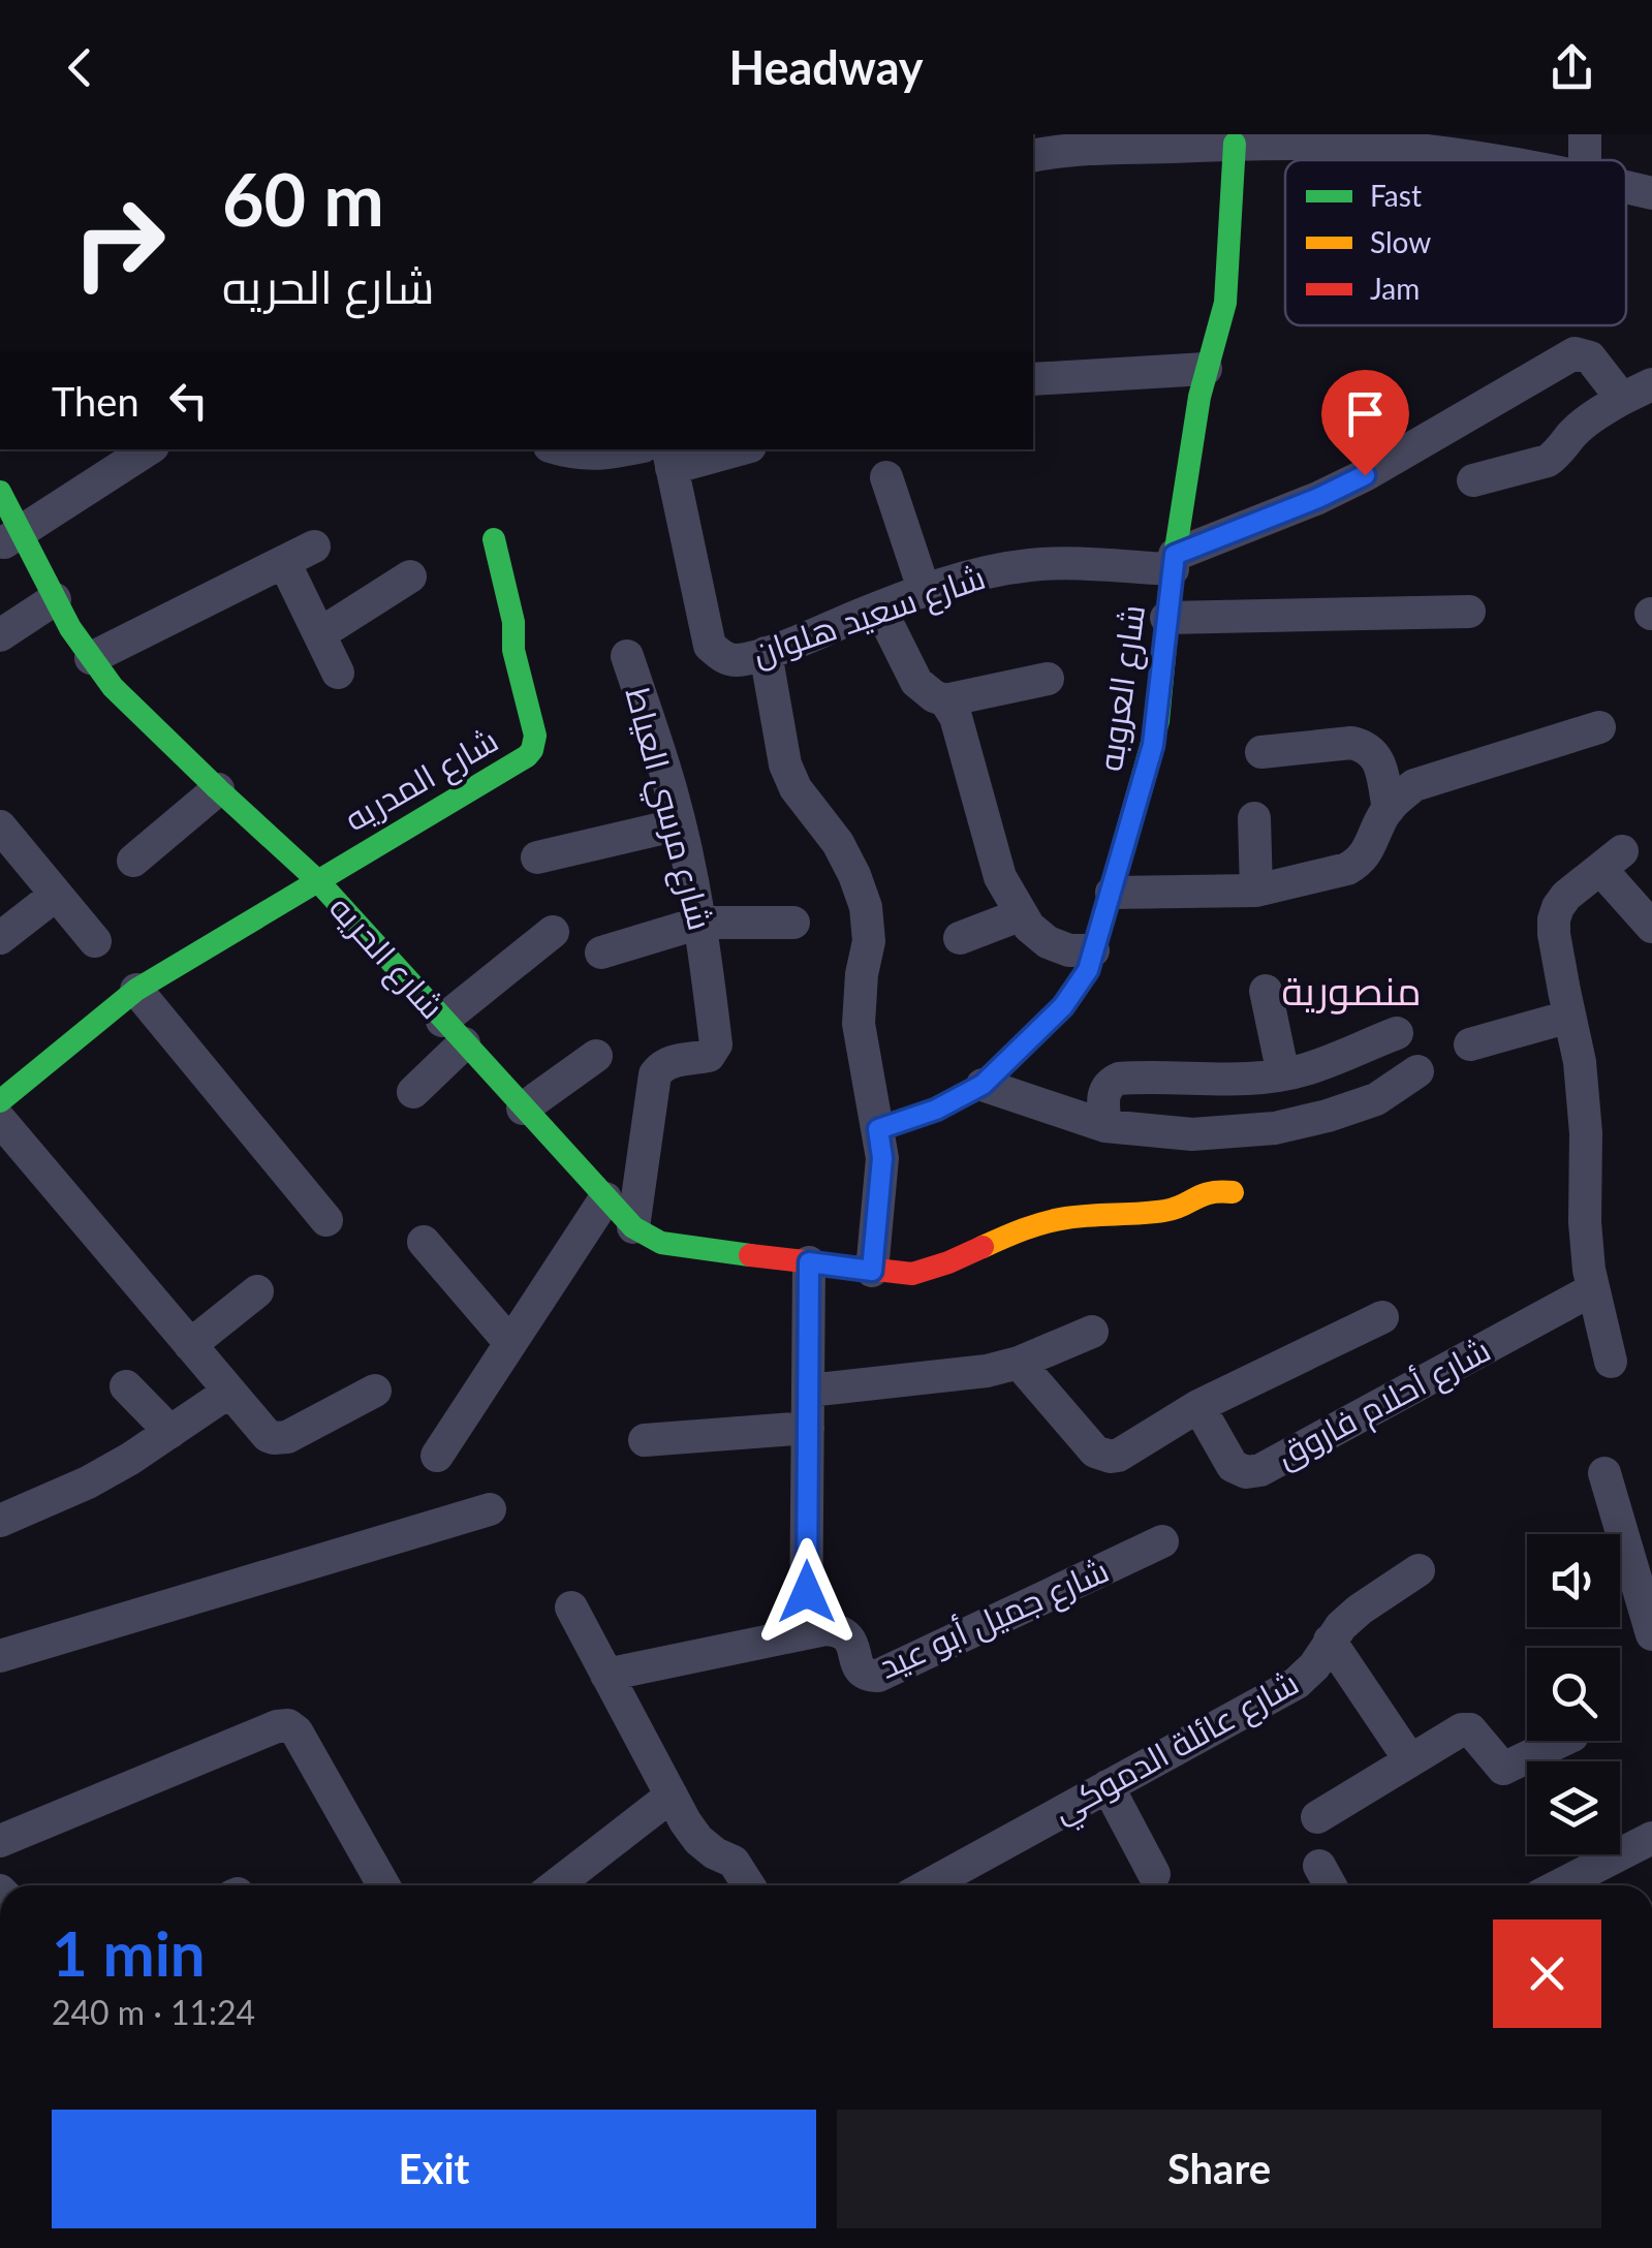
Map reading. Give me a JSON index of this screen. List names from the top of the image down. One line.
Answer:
{"streets":{"street":["شارع سعيد هلوان","شارع العروبه","شارع المدريه","شارع مرسي العياط","شارع الحريه","شارع أحلام فاروق","شارع جميل أبو عيد","شارع عائلة الدموكي"]},"crossings":[["شارع سعيد هلوان","شارع العروبه"],["شارع المدريه","شارع الحريه"],["شارع مرسي العياط","شارع الحريه"]],"districts":["منصورية"],"legend":["Fast","Slow","Jam"],"page":{"header":"Headway","turn":["60 m","شارع الحريه"],"then":"Then","heading":["1 min","240 m · 11:24"],"buttons":["Exit","Share"]}}
